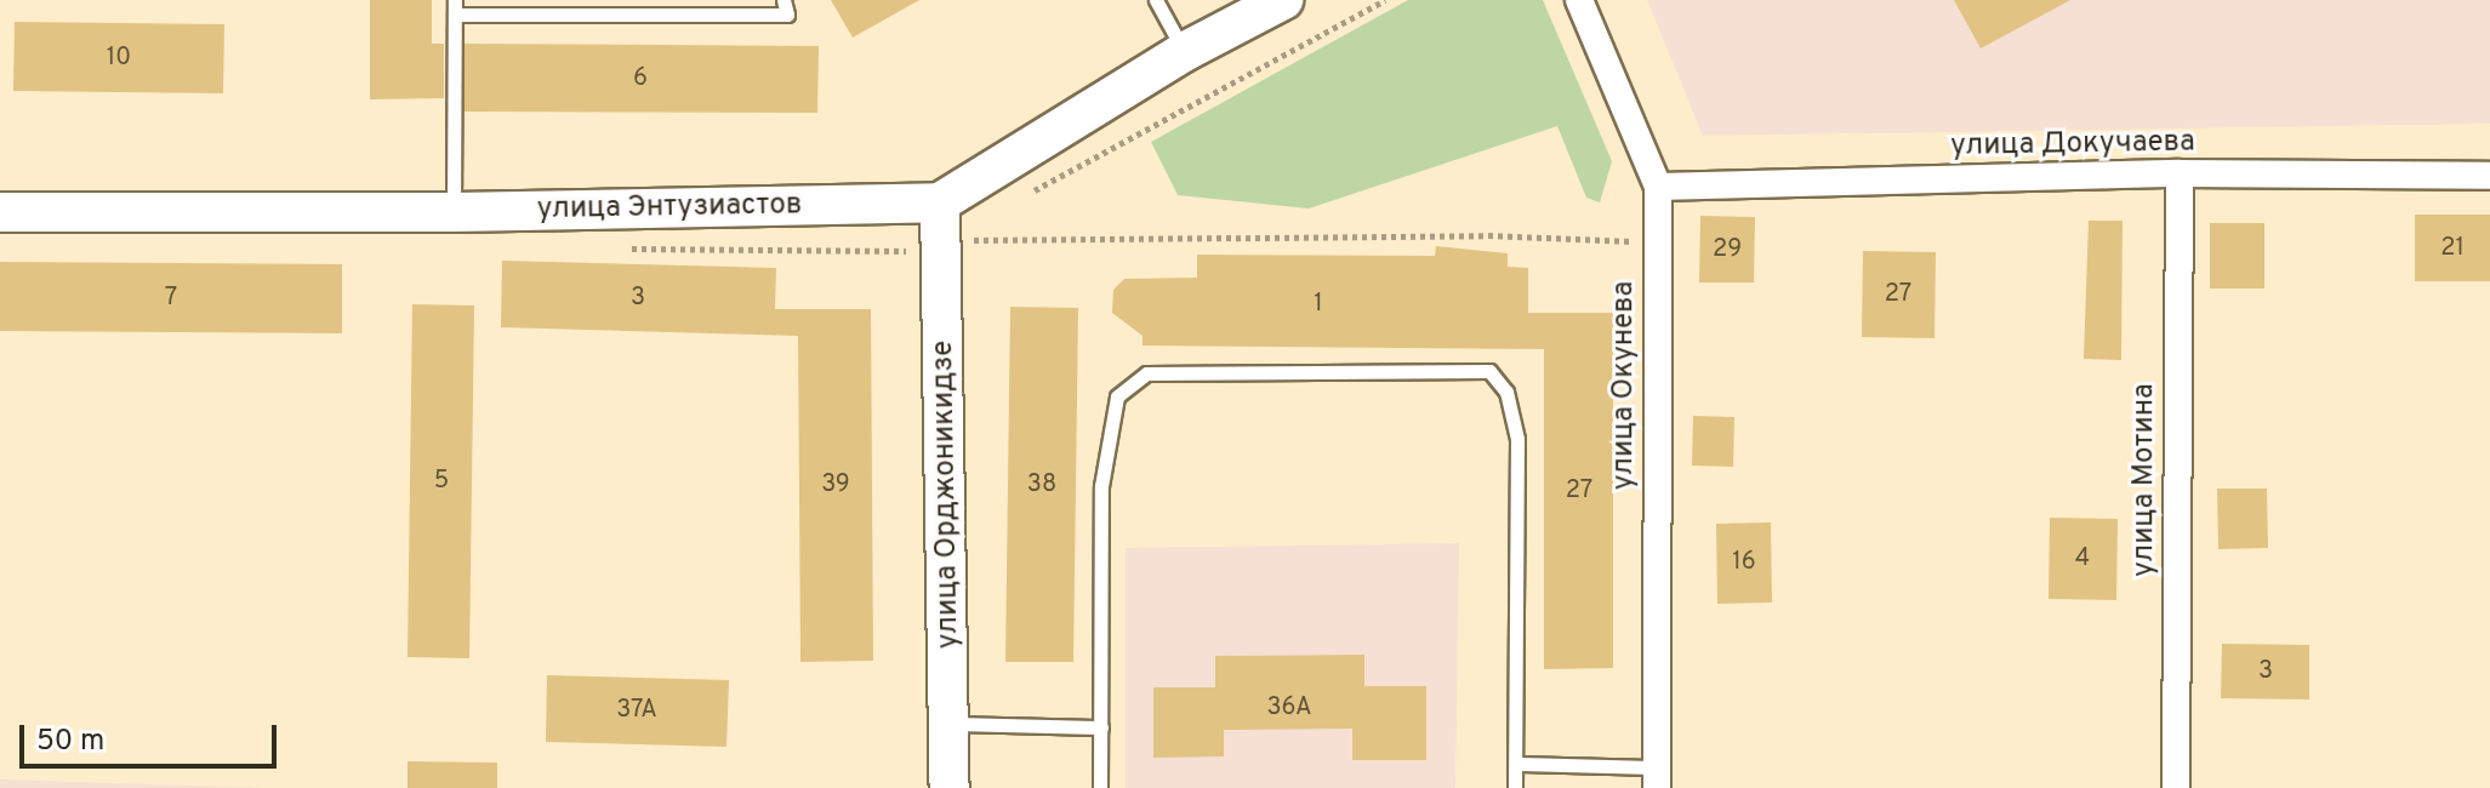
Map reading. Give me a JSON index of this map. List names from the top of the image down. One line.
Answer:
{"streets":{"street":["улица Докучаева","улица Энтузиастов","улица Окунева","улица Мотина","улица Орджоникидзе"]},"crossings":[["улица Докучаева","улица Окунева"],["улица Докучаева","улица Мотина"],["улица Энтузиастов","улица Орджоникидзе"]],"house_numbers":["10","6","21","29","27","7","3","1","5","39","38","27","4","16","3","36А","37А"],"scale_bar":"50 m"}
